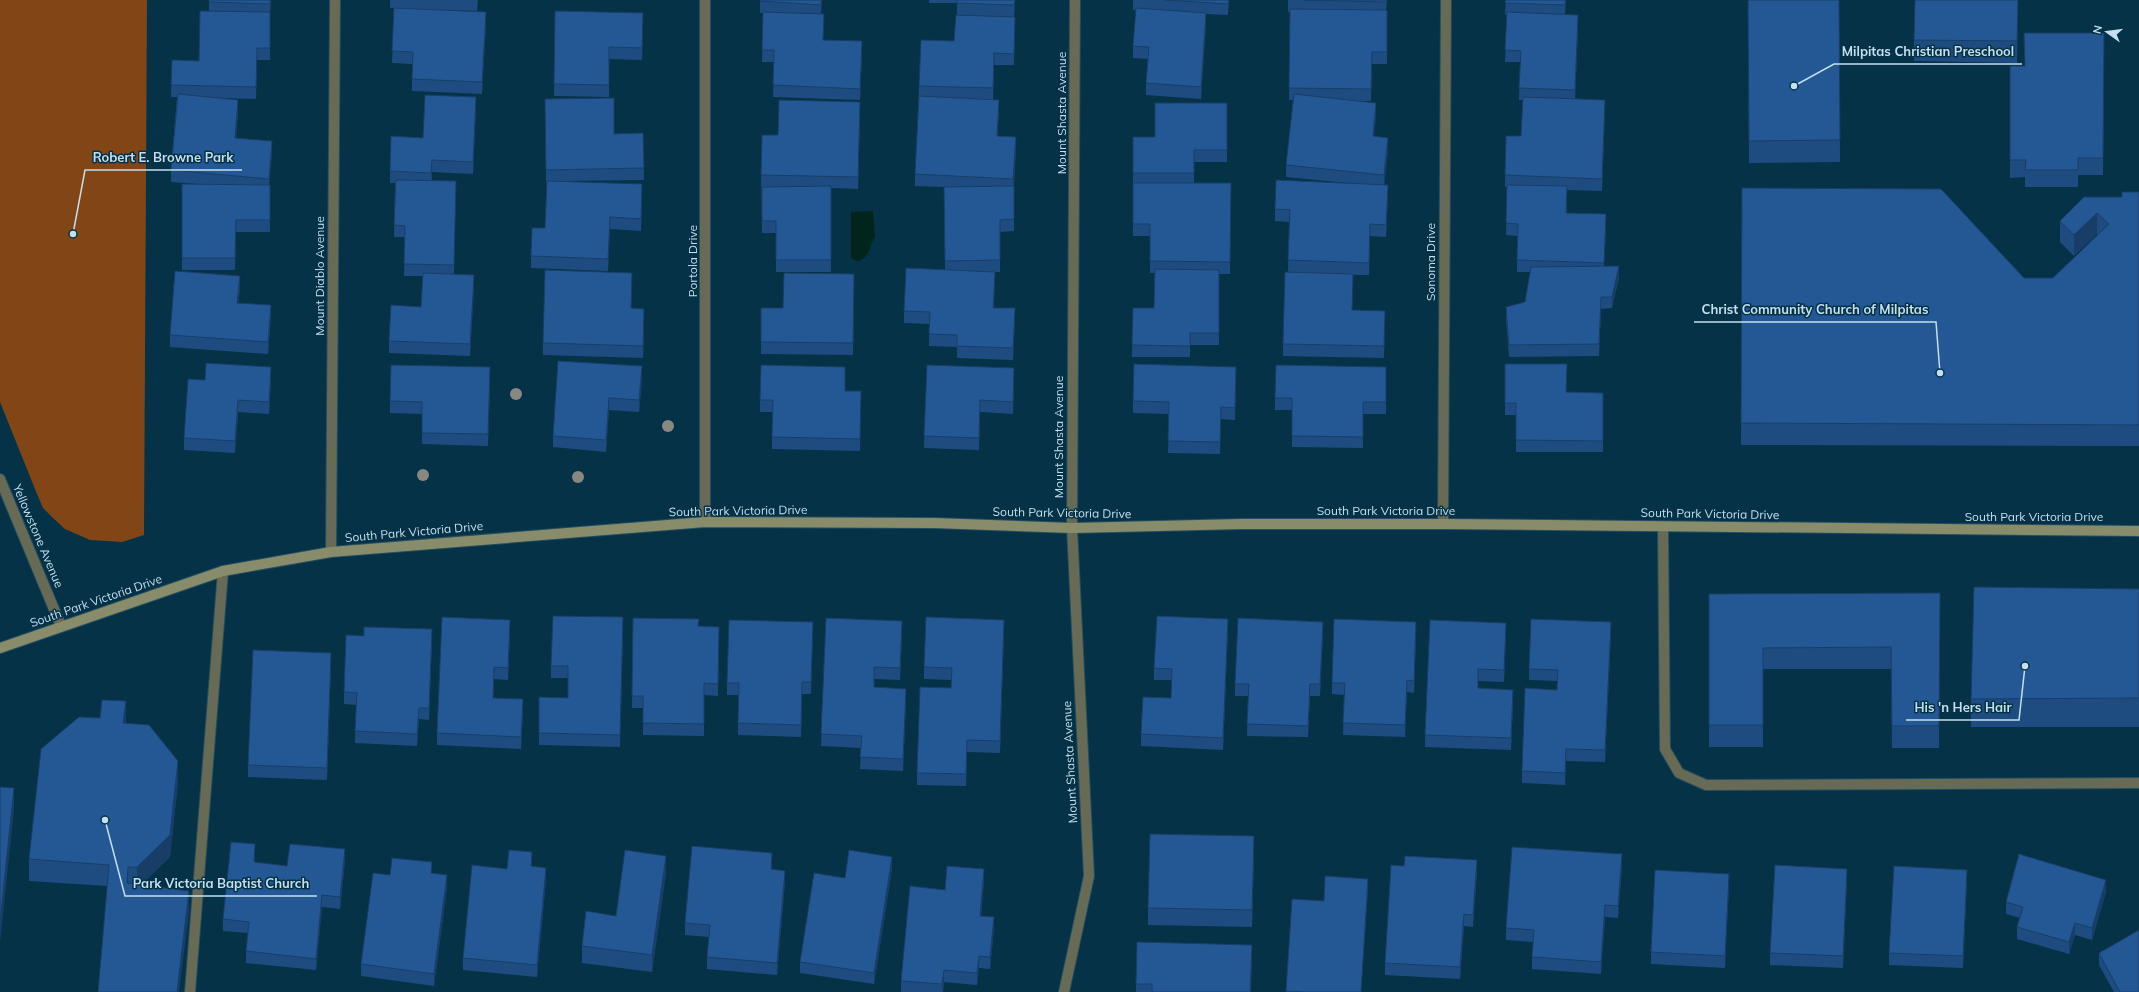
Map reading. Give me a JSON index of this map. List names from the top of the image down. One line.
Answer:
{"streets":{"main road":["South Park Victoria Drive"],"street":["Mount Shasta Avenue","Portola Drive","Sonoma Drive","Mount Diablo Avenue","Yellowstone Avenue"]},"crossings":[["Mount Shasta Avenue","South Park Victoria Drive"],["Portola Drive","South Park Victoria Drive"],["Sonoma Drive","South Park Victoria Drive"],["Mount Diablo Avenue","South Park Victoria Drive"],["South Park Victoria Drive","Yellowstone Avenue"]],"places":["Milpitas Christian Preschool","Robert E. Browne Park","Christ Community Church of Milpitas","His 'n Hers Hair","Park Victoria Baptist Church"],"north":"left"}
